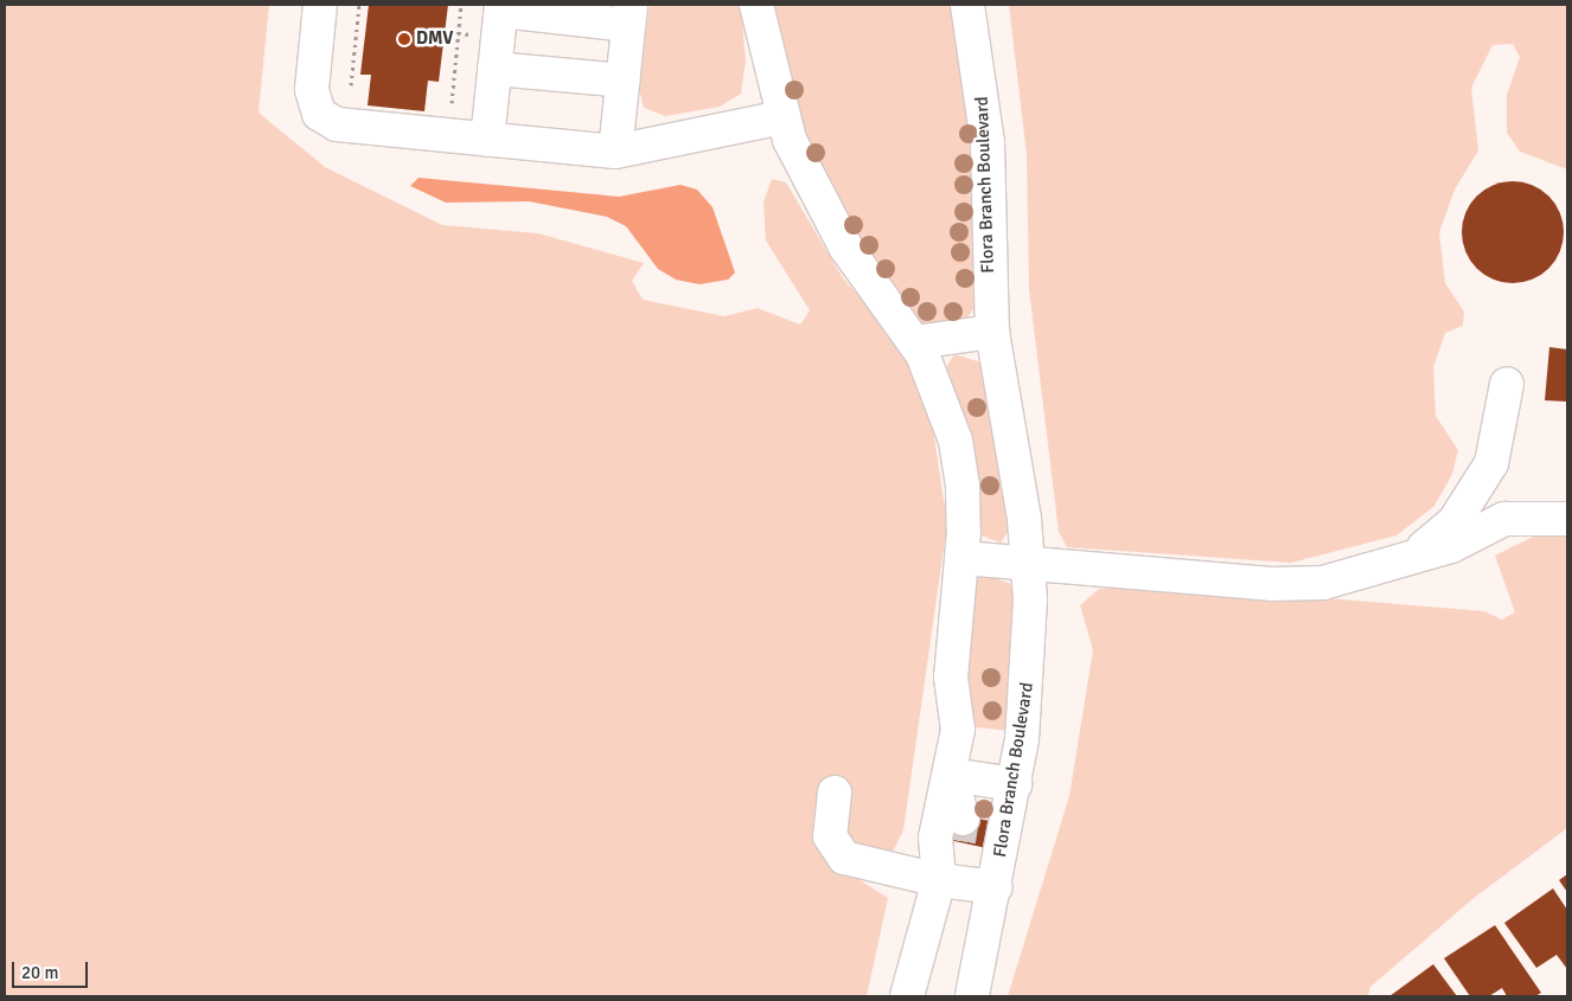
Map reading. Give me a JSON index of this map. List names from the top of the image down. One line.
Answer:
{"streets":{"street":["Flora Branch Boulevard"]},"places":["DMV"],"scale_bar":"20 m"}
